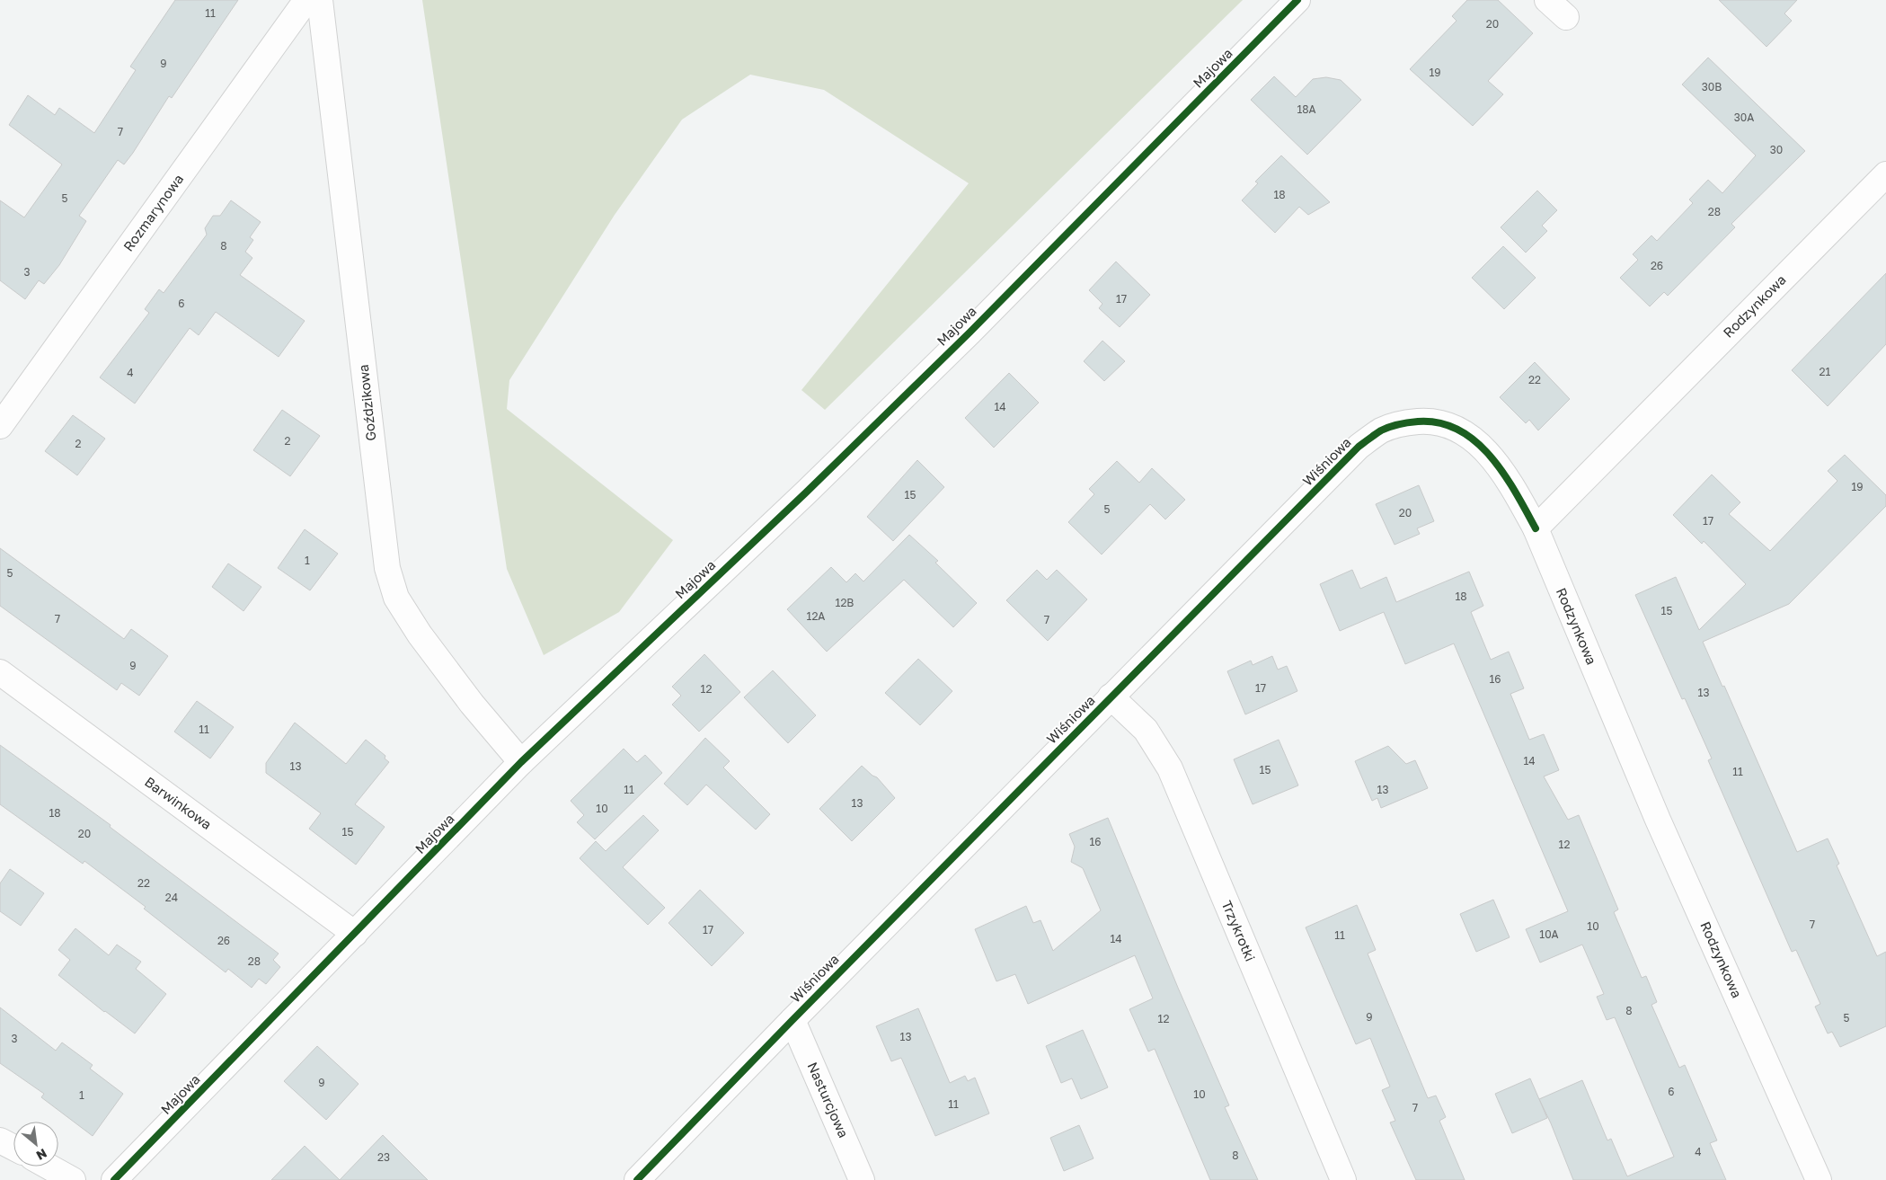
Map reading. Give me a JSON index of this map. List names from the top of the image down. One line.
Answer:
{"streets":{"street":["Majowa","Rozmarynowa","Rodzynkowa","Goździkowa","Wiśniowa","Barwinkowa","Trzykrotki","Nasturcjowa"]},"crossings":[["Majowa","Goździkowa"],["Majowa","Barwinkowa"],["Rodzynkowa","Wiśniowa"],["Wiśniowa","Trzykrotki"],["Wiśniowa","Nasturcjowa"]],"house_numbers":["11","20","9","19","30B","18A","30A","7","30","18","5","28","8","26","3","17","6","21","4","22","14","2","2","19","15","5","20","17","1","5","18","12B","15","12A","7","7","9","16","17","12","13","11","14","13","15","11","11","13","13","10","18","15","20","16","12","22","24","7","10","17","10A","11","14","26","28","8","9","5","12","13","3","9","6","10","1","11","7","4","8","23"],"north":"bottom right"}
